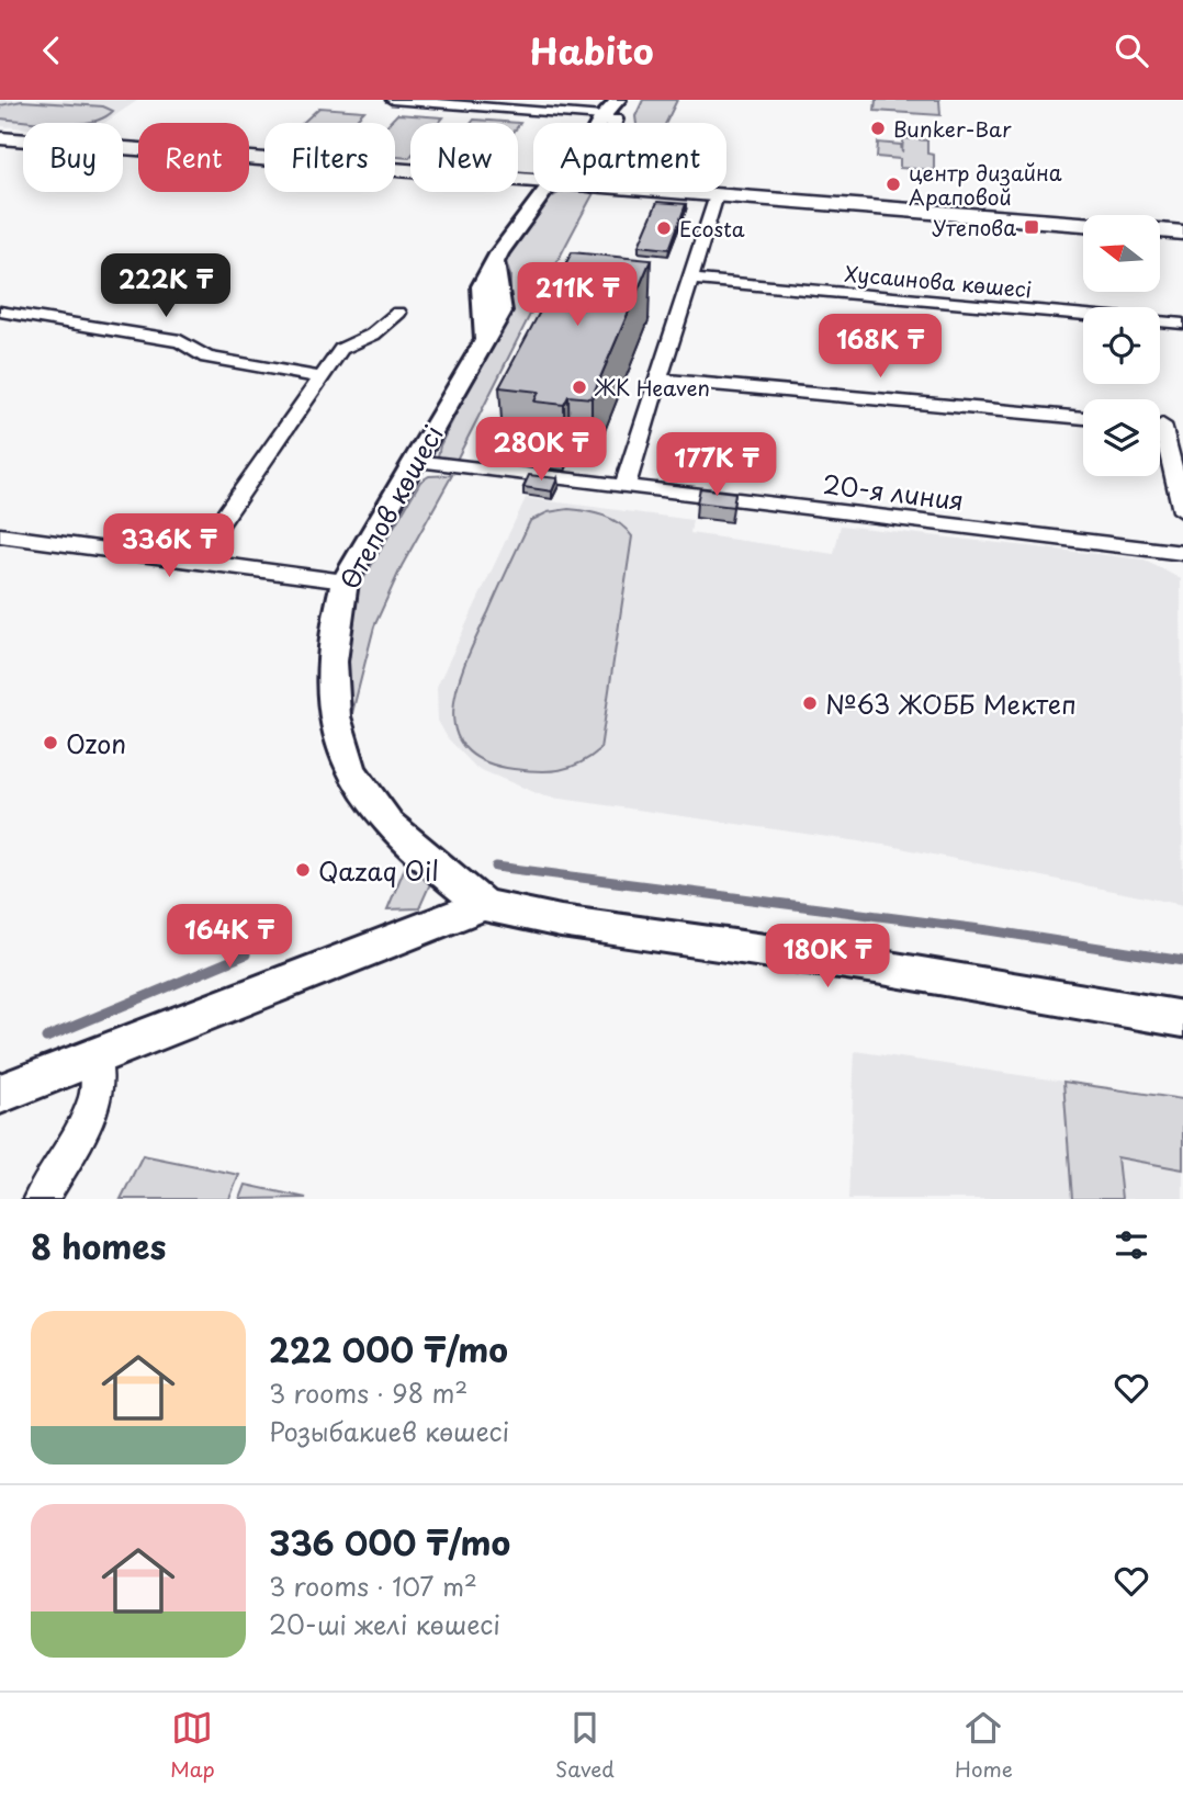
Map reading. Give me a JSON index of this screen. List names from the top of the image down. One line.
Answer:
{"streets":{"street":["Хусаинова көшесі","20-я линия","Өтепов көшесі"]},"crossings":[["20-я линия","Өтепов көшесі"]],"places":{"other":["Bunker-Bar","центр дизайна Араповой","Ecosta","ЖК Heaven","№63 ЖОББ Мектеп","Ozon","Qazaq Oil"],"transit":["Утепова"]},"north":"left","page":{"header":"Habito","chip":["Buy","Rent","Filters","New","Apartment"],"price":["222K ₸","211K ₸","168K ₸","280K ₸","177K ₸","336K ₸","164K ₸","180K ₸"],"heading":"8 homes","list":[{"name":"222 000 ₸/mo","note":"3 rooms · 98 m² · Розыбакиев көшесі"},{"name":"336 000 ₸/mo","note":"3 rooms · 107 m² · 20-ші желі көшесі"}],"tabs":["Map","Saved","Home"]}}
